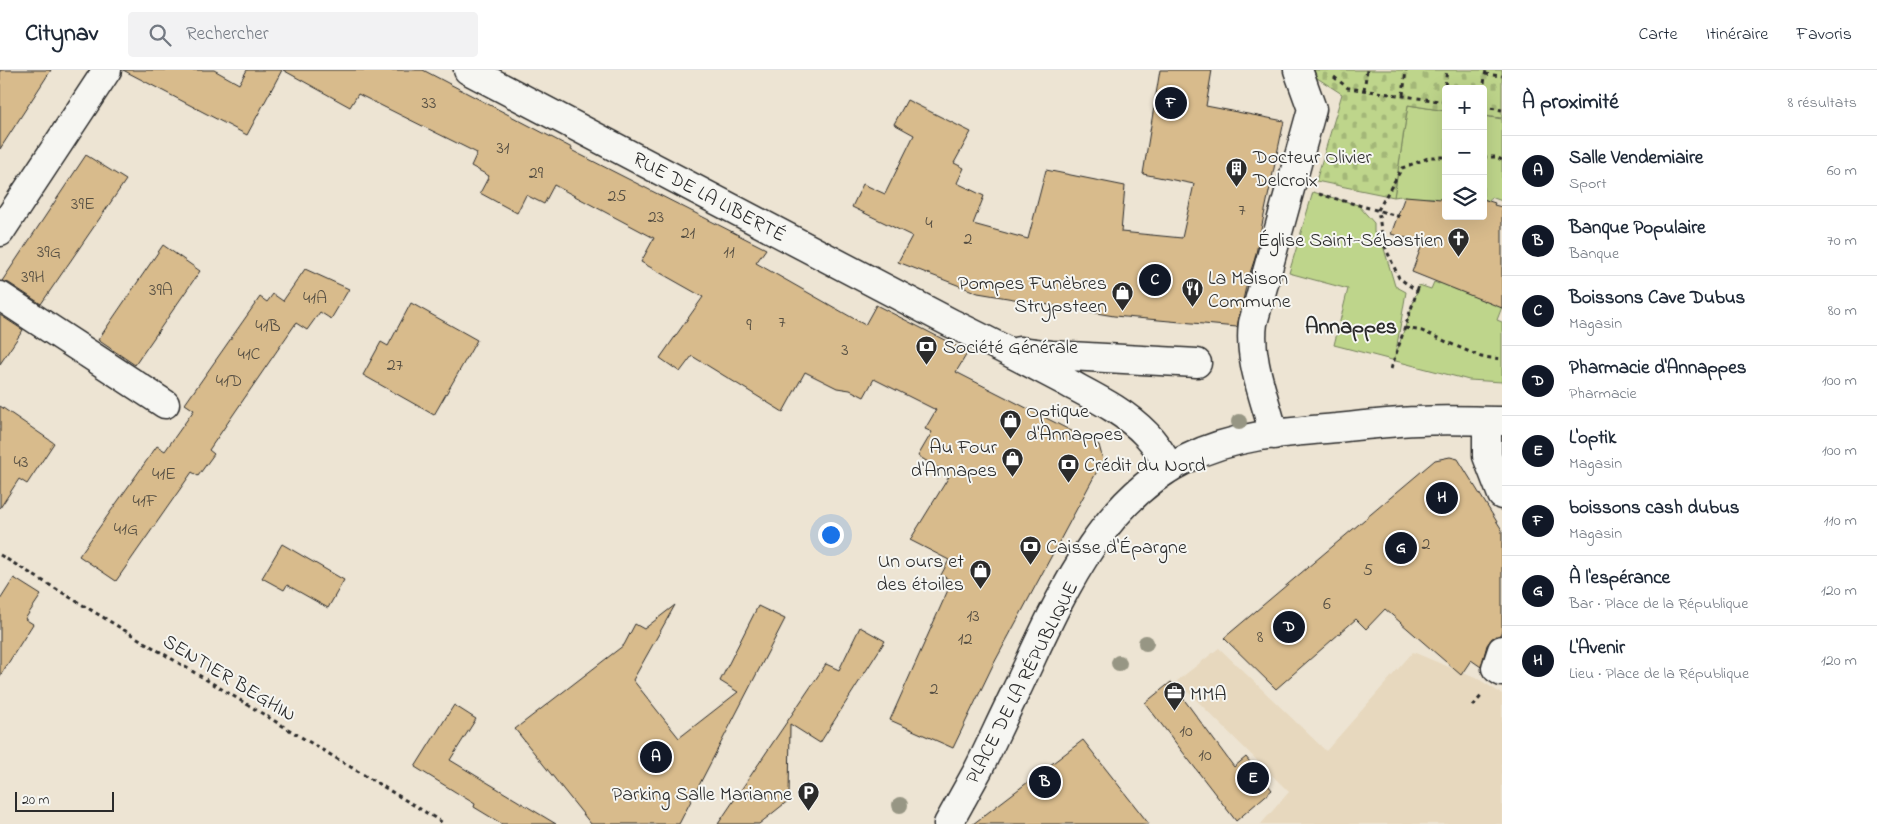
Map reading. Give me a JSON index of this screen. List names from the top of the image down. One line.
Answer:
{"streets":{"street":["RUE DE LA LIBERTÉ","PLACE DE LA RÉPUBLIQUE"],"path":["SENTIER BEGHIN"]},"districts":["Annappes"],"places":{"building":["Docteur Olivier Delcroix"],"church":["Église Saint-Sébastien"],"restaurant":["La Maison Commune"],"shop":["Pompes Funèbres Strypsteen","Optique d'Annappes","Au Four d'Annapes","Un ours et des étoiles"],"bank":["Société Générale","Crédit du Nord","Caisse d'Épargne"],"office":["MMA"],"parking":["Parking Salle Marianne"]},"house_numbers":["33","31","29","25","39E","7","23","4","21","2","39G","11","39H","39A","41A","7","9","41B","3","41C","27","41D","43","41E","41F","41G","2","5","6","13","8","12","2","10","10"],"scale_bar":"20 m","page":{"header":"Citynav","search":"Rechercher","nav":["Carte","Itinéraire","Favoris"],"heading":["À proximité","8 résultats"],"map_buttons":["+","−"],"pins":["F","C","H","G","D","A","E","B"],"list":[{"mark":"A","name":"Salle Vendemiaire","note":"Sport","value":"60 m"},{"mark":"B","name":"Banque Populaire","note":"Banque","value":"70 m"},{"mark":"C","name":"Boissons Cave Dubus","note":"Magasin","value":"80 m"},{"mark":"D","name":"Pharmacie d'Annappes","note":"Pharmacie","value":"100 m"},{"mark":"E","name":"L'optik","note":"Magasin","value":"100 m"},{"mark":"F","name":"boissons cash dubus","note":"Magasin","value":"110 m"},{"mark":"G","name":"À l'espérance","note":"Bar · Place de la République","value":"120 m"},{"mark":"H","name":"L'Avenir","note":"Lieu · Place de la République","value":"120 m"}],"scale":"20 m"}}
